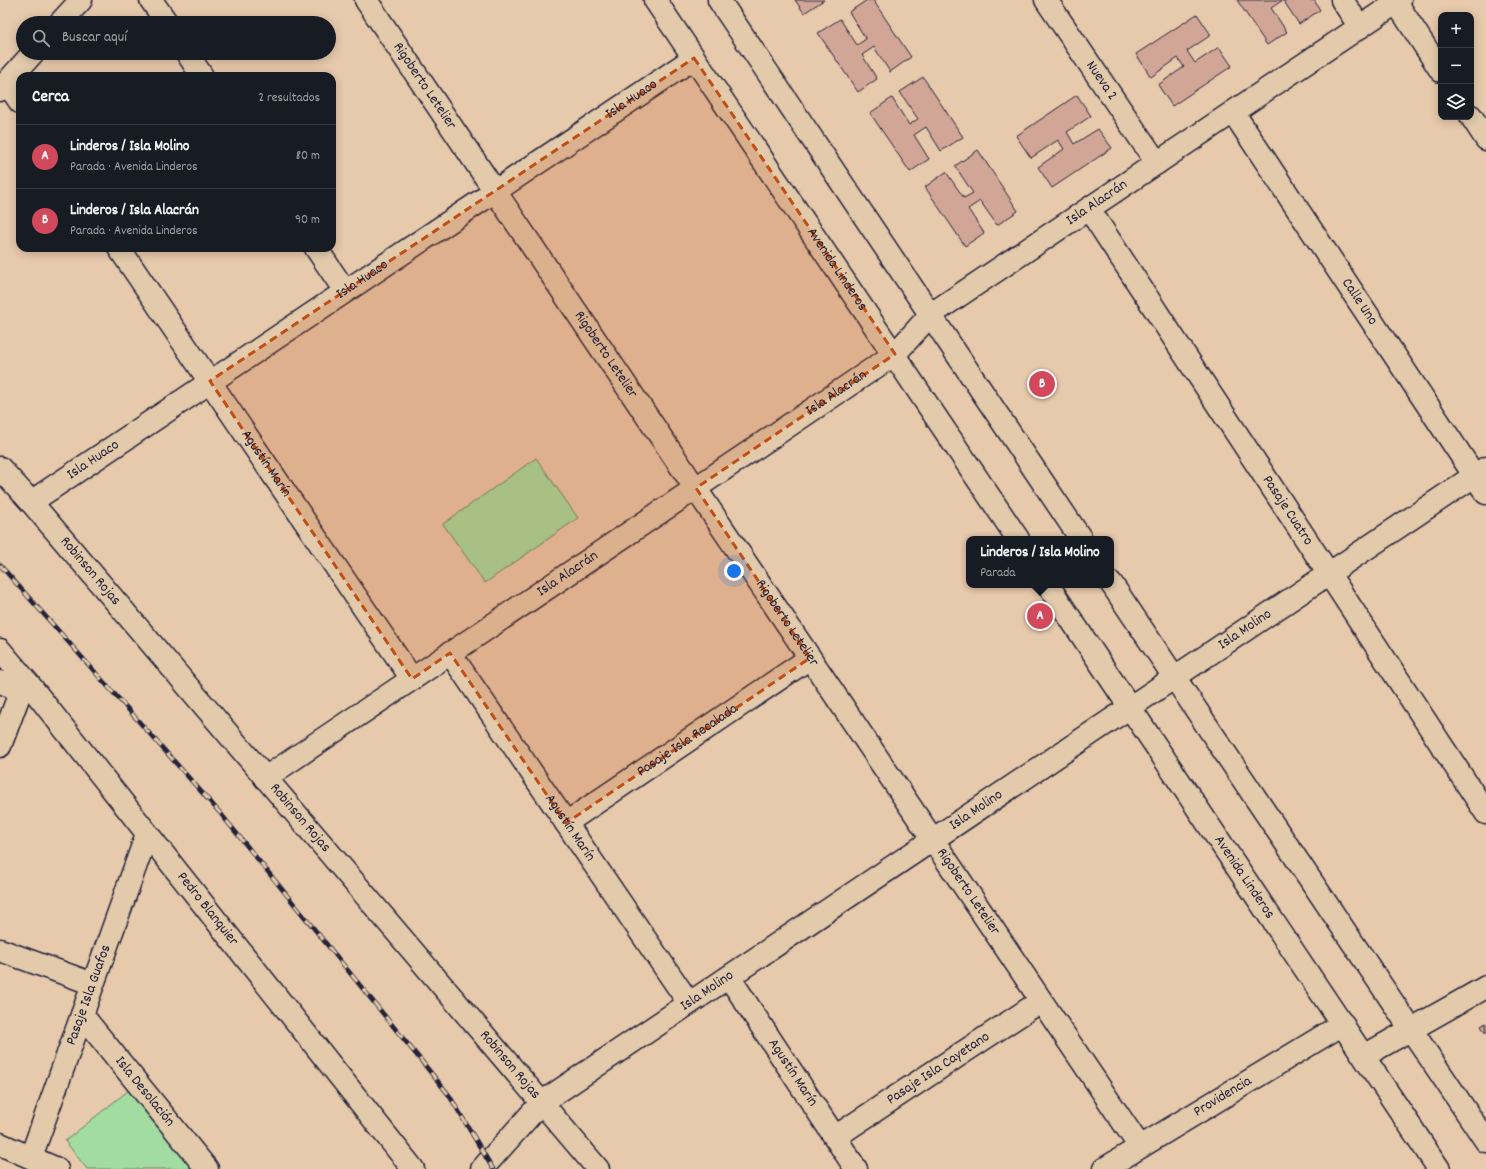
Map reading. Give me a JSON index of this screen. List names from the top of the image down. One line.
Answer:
{"streets":{"street":["Nueva 2","Rigoberto Letelier","Isla Huaco","Isla Alacrán","Avenida Linderos","Calle Uno","Agustín Marín","Pasaje Cuatro","Robinson Rojas","Isla Molino","Pasaje Isla Recalada","Pedro Blanquier","Pasaje Isla Guafos","Pasaje Isla Cayetano","Isla Desolación","Providencia"]},"crossings":[["Nueva 2","Isla Alacrán"],["Rigoberto Letelier","Isla Huaco"],["Rigoberto Letelier","Isla Alacrán"],["Rigoberto Letelier","Isla Molino"],["Rigoberto Letelier","Pasaje Isla Recalada"],["Rigoberto Letelier","Pasaje Isla Cayetano"],["Rigoberto Letelier","Providencia"],["Isla Huaco","Avenida Linderos"],["Isla Huaco","Agustín Marín"],["Isla Huaco","Robinson Rojas"],["Isla Alacrán","Avenida Linderos"],["Isla Alacrán","Calle Uno"],["Isla Alacrán","Agustín Marín"],["Isla Alacrán","Pasaje Cuatro"],["Isla Alacrán","Robinson Rojas"],["Avenida Linderos","Isla Molino"],["Avenida Linderos","Providencia"],["Calle Uno","Isla Molino"],["Agustín Marín","Isla Molino"],["Agustín Marín","Pasaje Isla Recalada"],["Agustín Marín","Pasaje Isla Cayetano"],["Pasaje Cuatro","Isla Molino"],["Robinson Rojas","Isla Molino"],["Pedro Blanquier","Pasaje Isla Guafos"],["Pasaje Isla Guafos","Isla Desolación"]],"page":{"map_buttons":["+","−"],"search":"Buscar aquí","heading":["Cerca","2 resultados"],"list":[{"mark":"A","name":"Linderos / Isla Molino","note":"Parada · Avenida Linderos","value":"80 m"},{"mark":"B","name":"Linderos / Isla Alacrán","note":"Parada · Avenida Linderos","value":"90 m"}],"pins":["B","A"],"popup":["Linderos / Isla Molino","Parada"]}}
